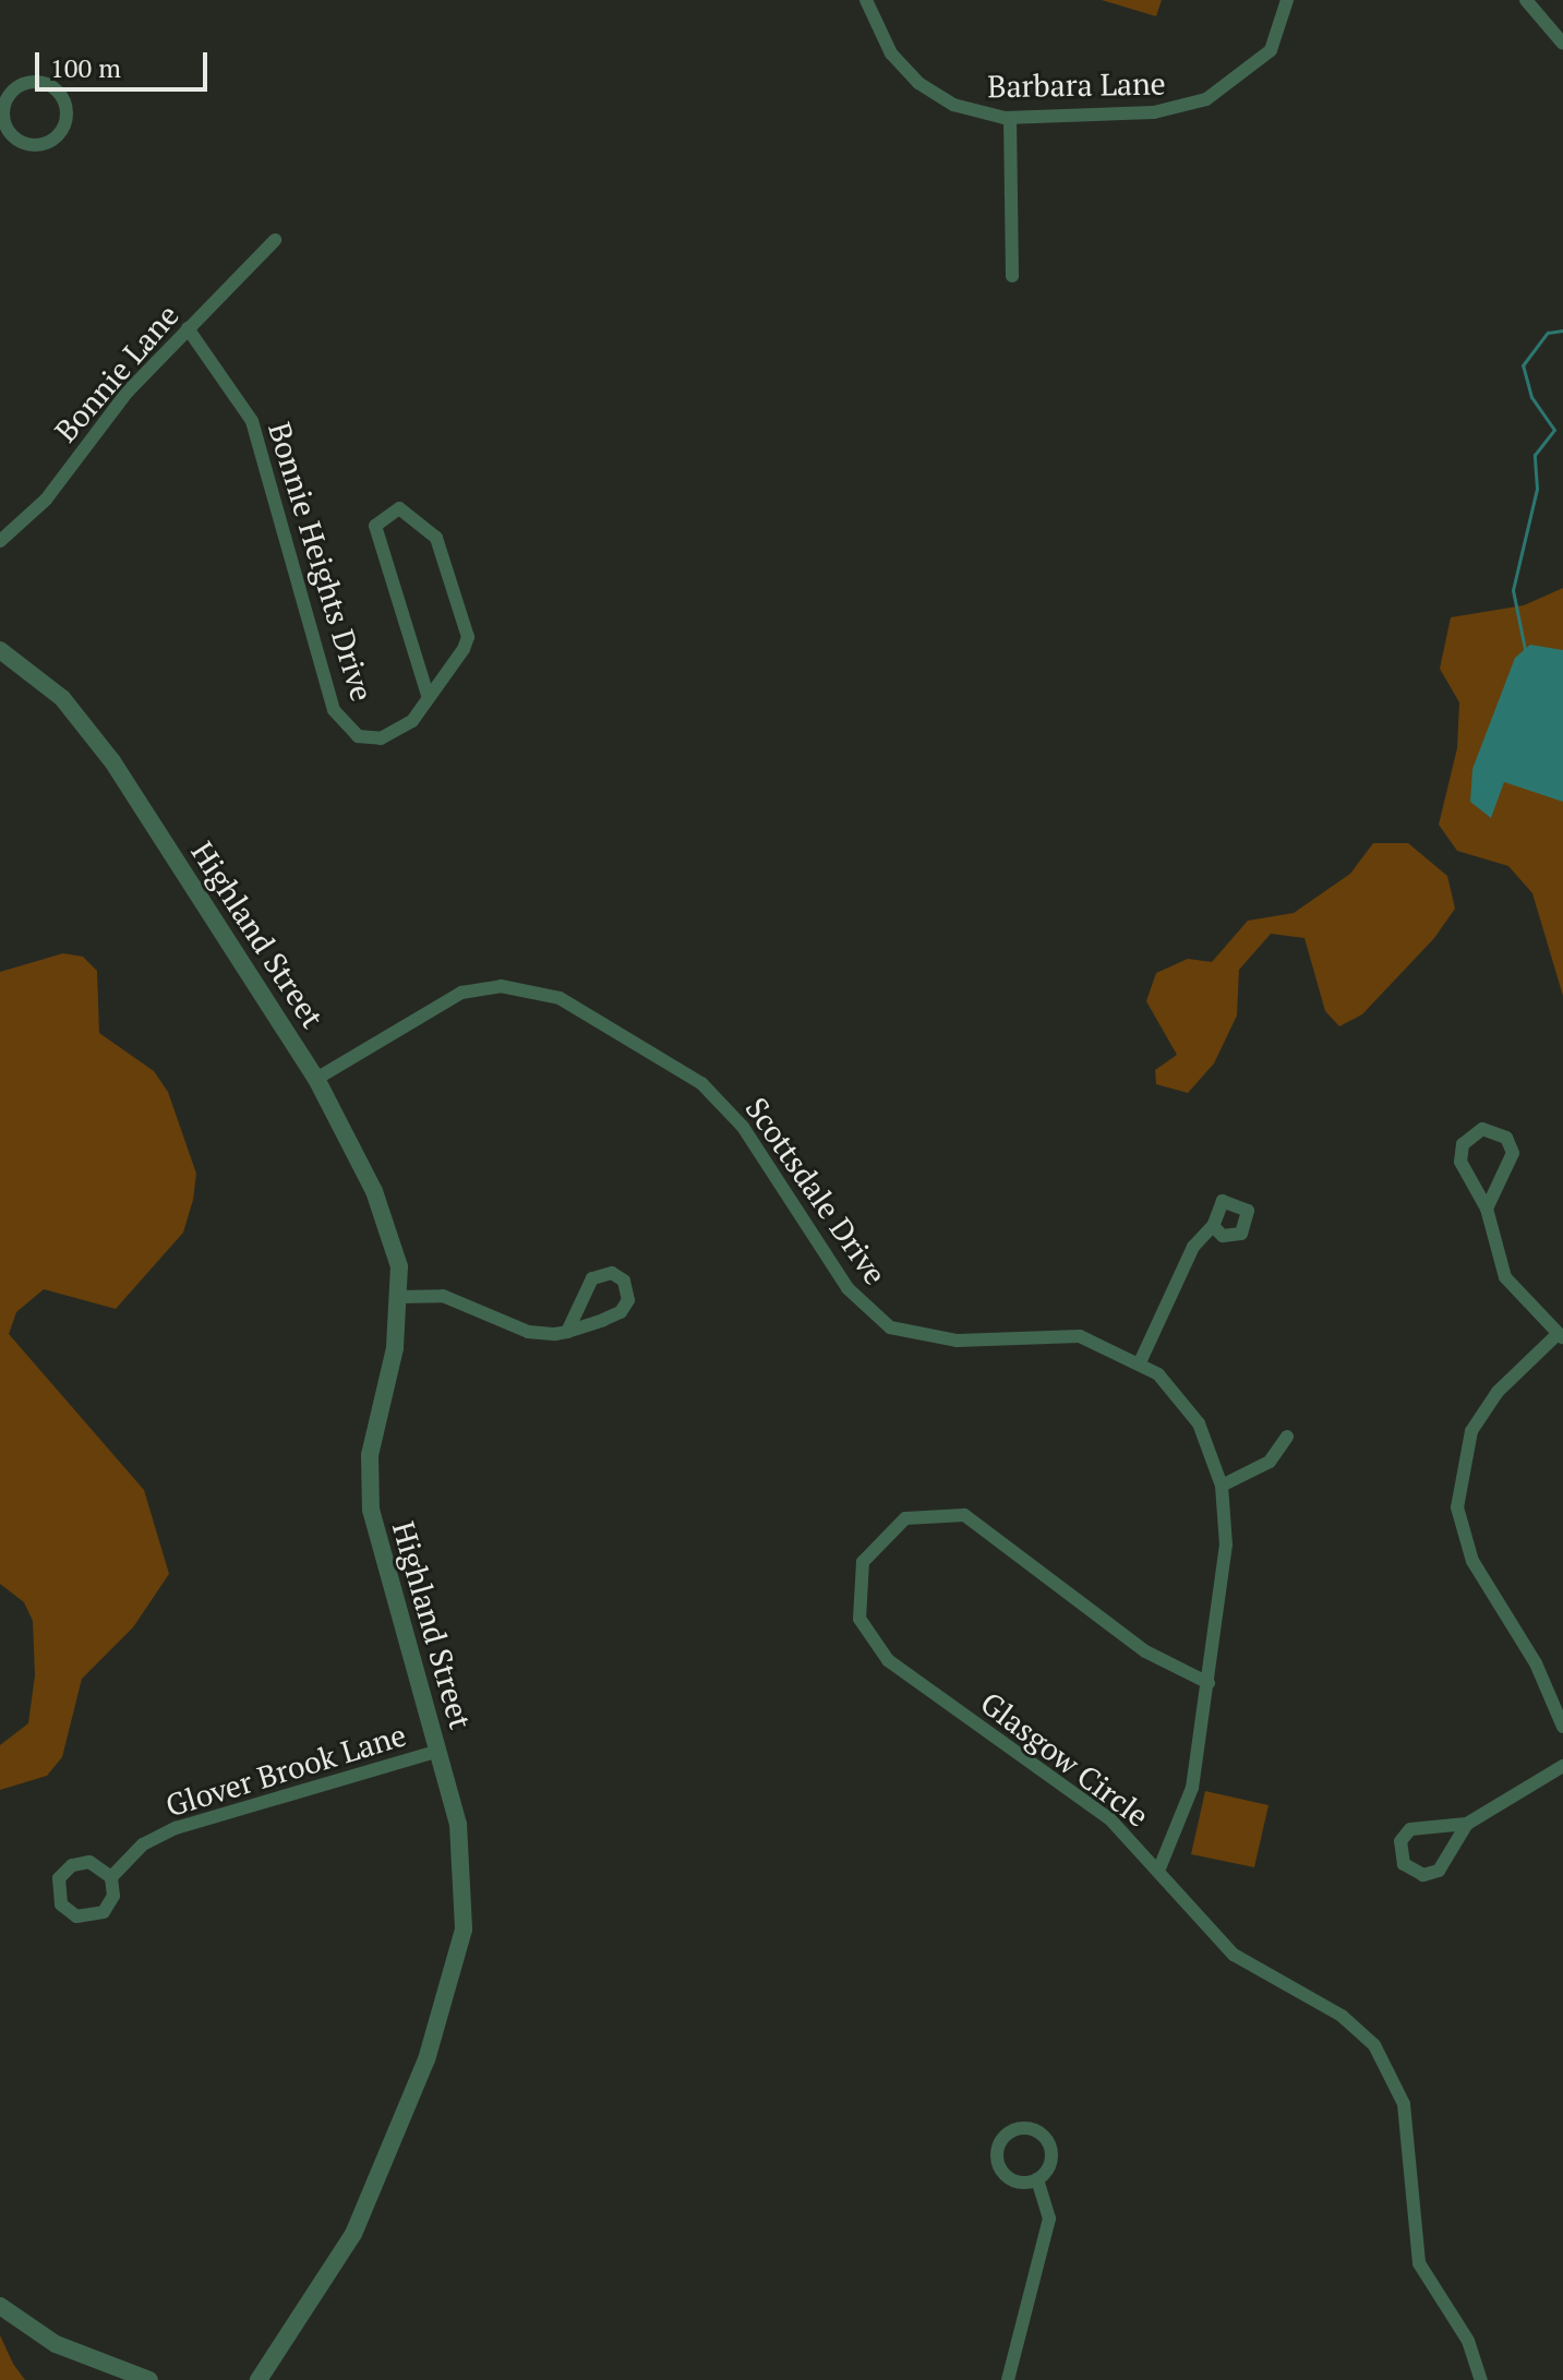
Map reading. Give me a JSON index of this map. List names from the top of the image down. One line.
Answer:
{"streets":{"street":["Barbara Lane","Bonnie Lane","Bonnie Heights Drive","Highland Street","Scottsdale Drive","Glasgow Circle","Glover Brook Lane"]},"crossings":[["Bonnie Lane","Bonnie Heights Drive"],["Highland Street","Scottsdale Drive"],["Highland Street","Glover Brook Lane"],["Scottsdale Drive","Glasgow Circle"]],"scale_bar":"100 m"}
